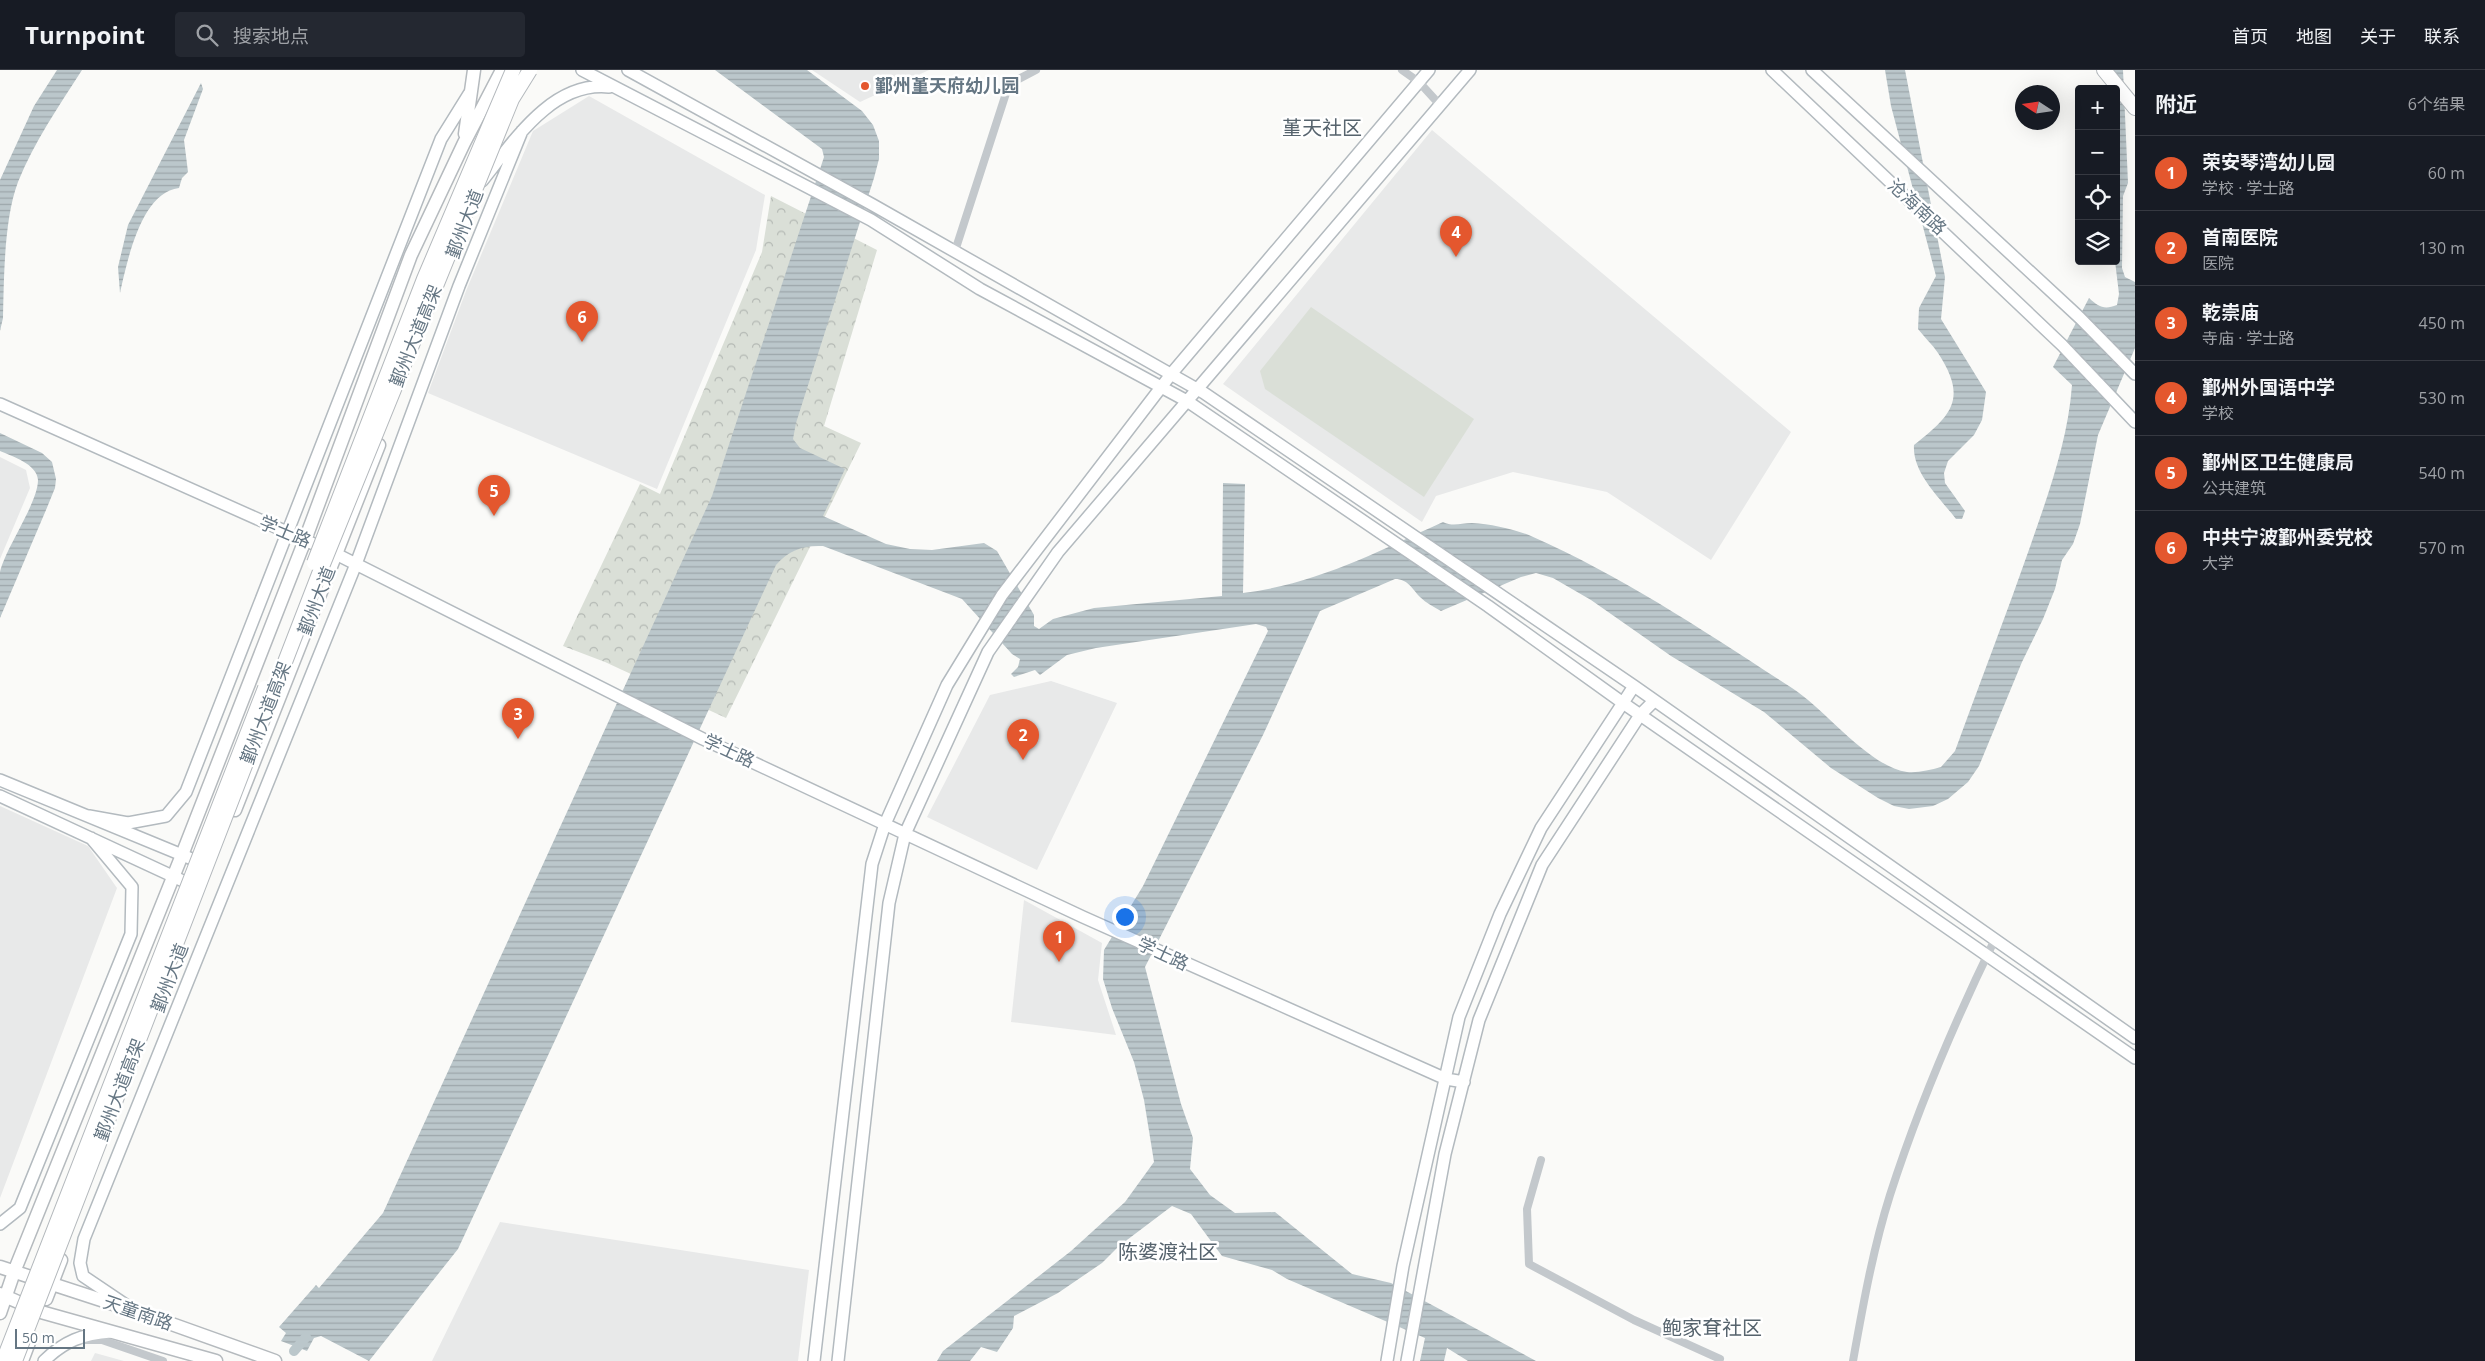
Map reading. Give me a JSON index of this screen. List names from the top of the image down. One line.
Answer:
{"streets":{"highway":["鄞州大道高架"],"main road":["鄞州大道","天童南路"],"street":["沧海南路","学士路"]},"crossings":[["鄞州大道","学士路"],["鄞州大道","天童南路"]],"districts":["堇天社区","陈婆渡社区","鲍家耷社区"],"places":["鄞州堇天府幼儿园"],"scale_bar":"50 m","north":"left","page":{"header":"Turnpoint","search":"搜索地点","nav":["首页","地图","关于","联系"],"heading":["附近","6个结果"],"map_buttons":["+","−"],"list":[{"mark":"1","name":"荣安琴湾幼儿园","note":"学校 · 学士路","value":"60 m"},{"mark":"2","name":"首南医院","note":"医院","value":"130 m"},{"mark":"3","name":"乾崇庙","note":"寺庙 · 学士路","value":"450 m"},{"mark":"4","name":"鄞州外国语中学","note":"学校","value":"530 m"},{"mark":"5","name":"鄞州区卫生健康局","note":"公共建筑","value":"540 m"},{"mark":"6","name":"中共宁波鄞州委党校","note":"大学","value":"570 m"}],"pins":["4","6","5","3","2","1"],"scale":"50 m"}}
